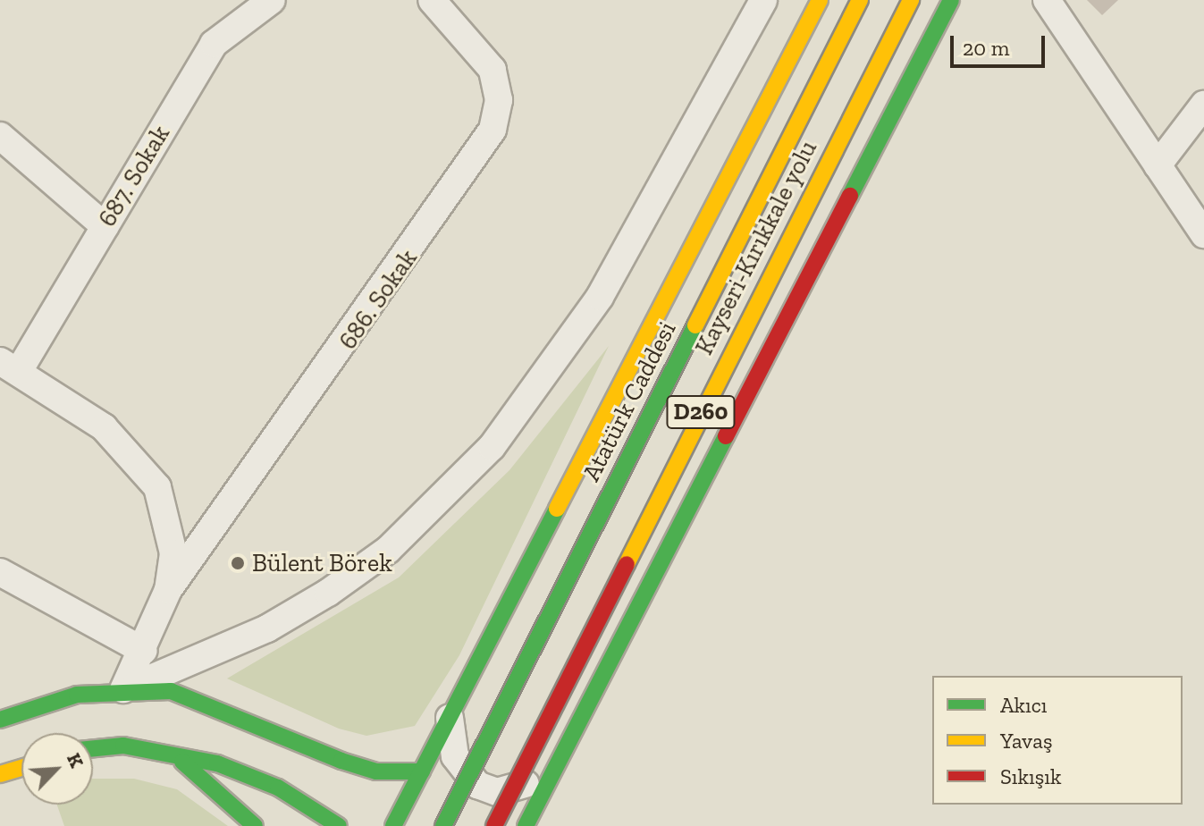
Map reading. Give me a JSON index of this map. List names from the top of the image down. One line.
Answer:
{"streets":{"main road":["Kayseri-Kırıkkale yolu","Atatürk Caddesi","D260"],"street":["687. Sokak","686. Sokak"]},"places":["Bülent Börek"],"legend":["Akıcı","Yavaş","Sıkışık"],"scale_bar":"20 m","north":"top right"}
